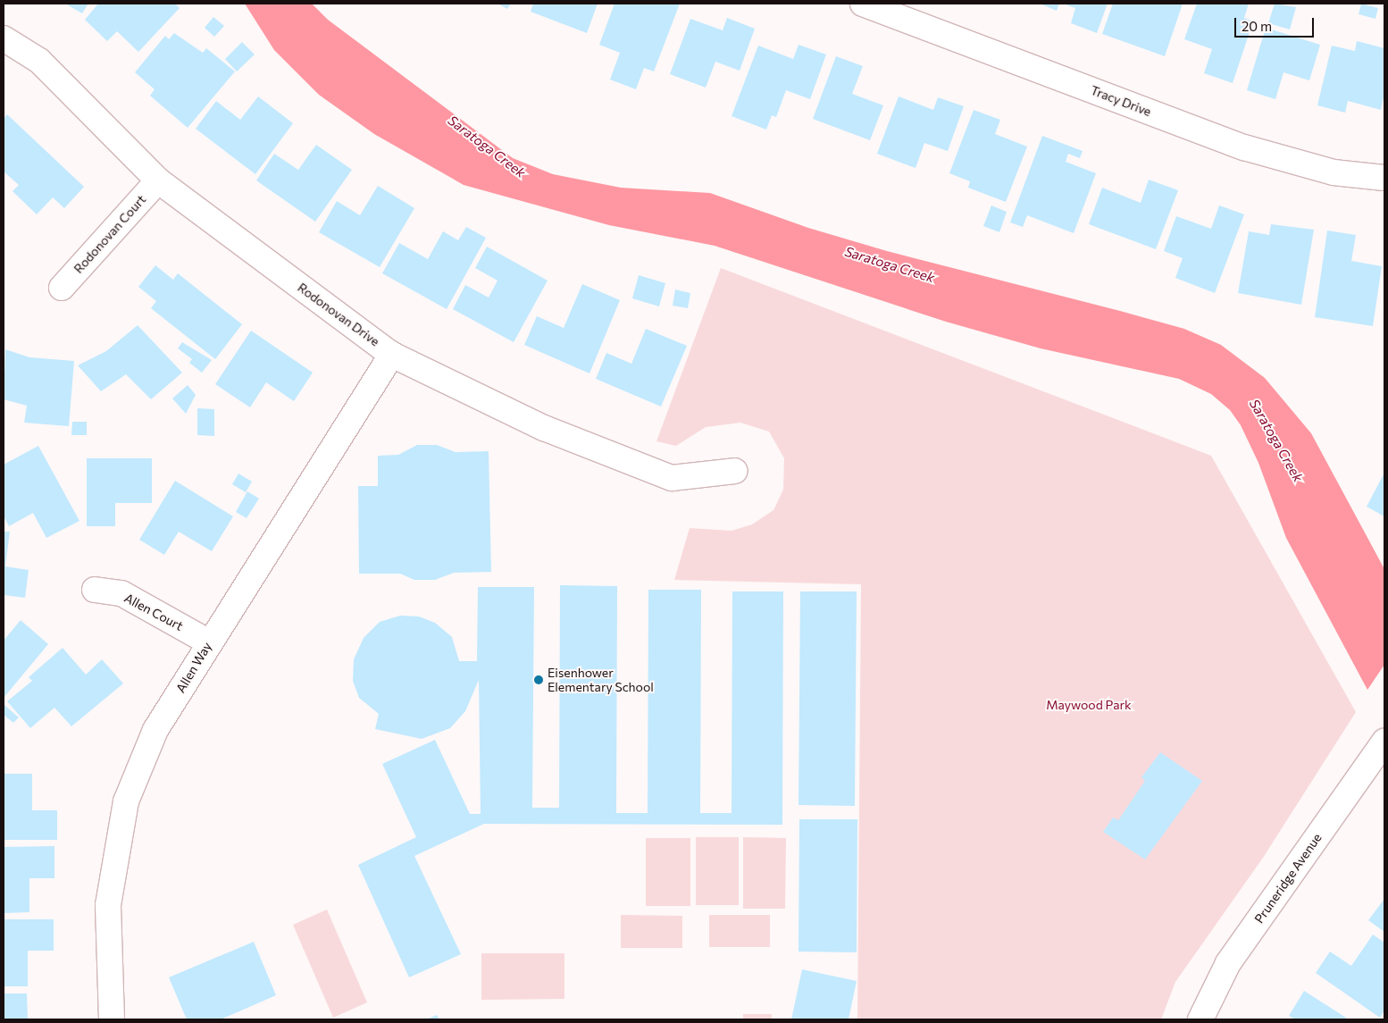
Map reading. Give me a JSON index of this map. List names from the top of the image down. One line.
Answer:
{"streets":{"street":["Tracy Drive","Rodonovan Court","Rodonovan Drive","Allen Court","Allen Way","Pruneridge Avenue"]},"crossings":[["Rodonovan Court","Rodonovan Drive"],["Rodonovan Drive","Allen Way"],["Allen Court","Allen Way"]],"water":["Saratoga Creek"],"parks":["Maywood Park"],"places":["Eisenhower Elementary School"],"scale_bar":"20 m"}
